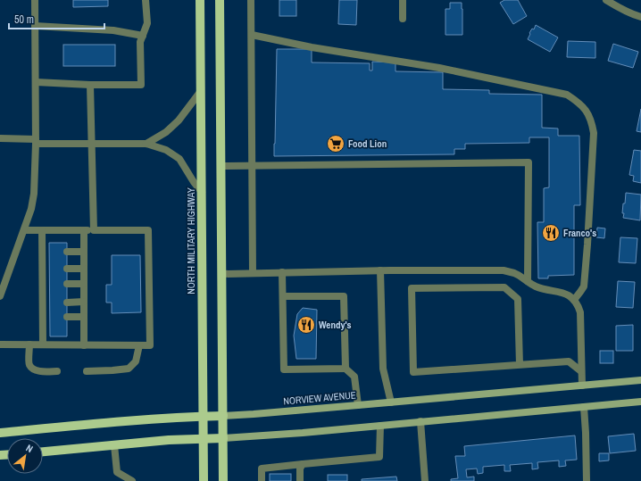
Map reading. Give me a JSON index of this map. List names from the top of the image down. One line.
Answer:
{"streets":{"main road":["NORTH MILITARY HIGHWAY","NORVIEW AVENUE"]},"crossings":[["NORTH MILITARY HIGHWAY","NORVIEW AVENUE"]],"places":{"supermarket":["Food Lion"],"restaurant":["Franco's","Wendy's"]},"scale_bar":"50 m","north":"top right"}
